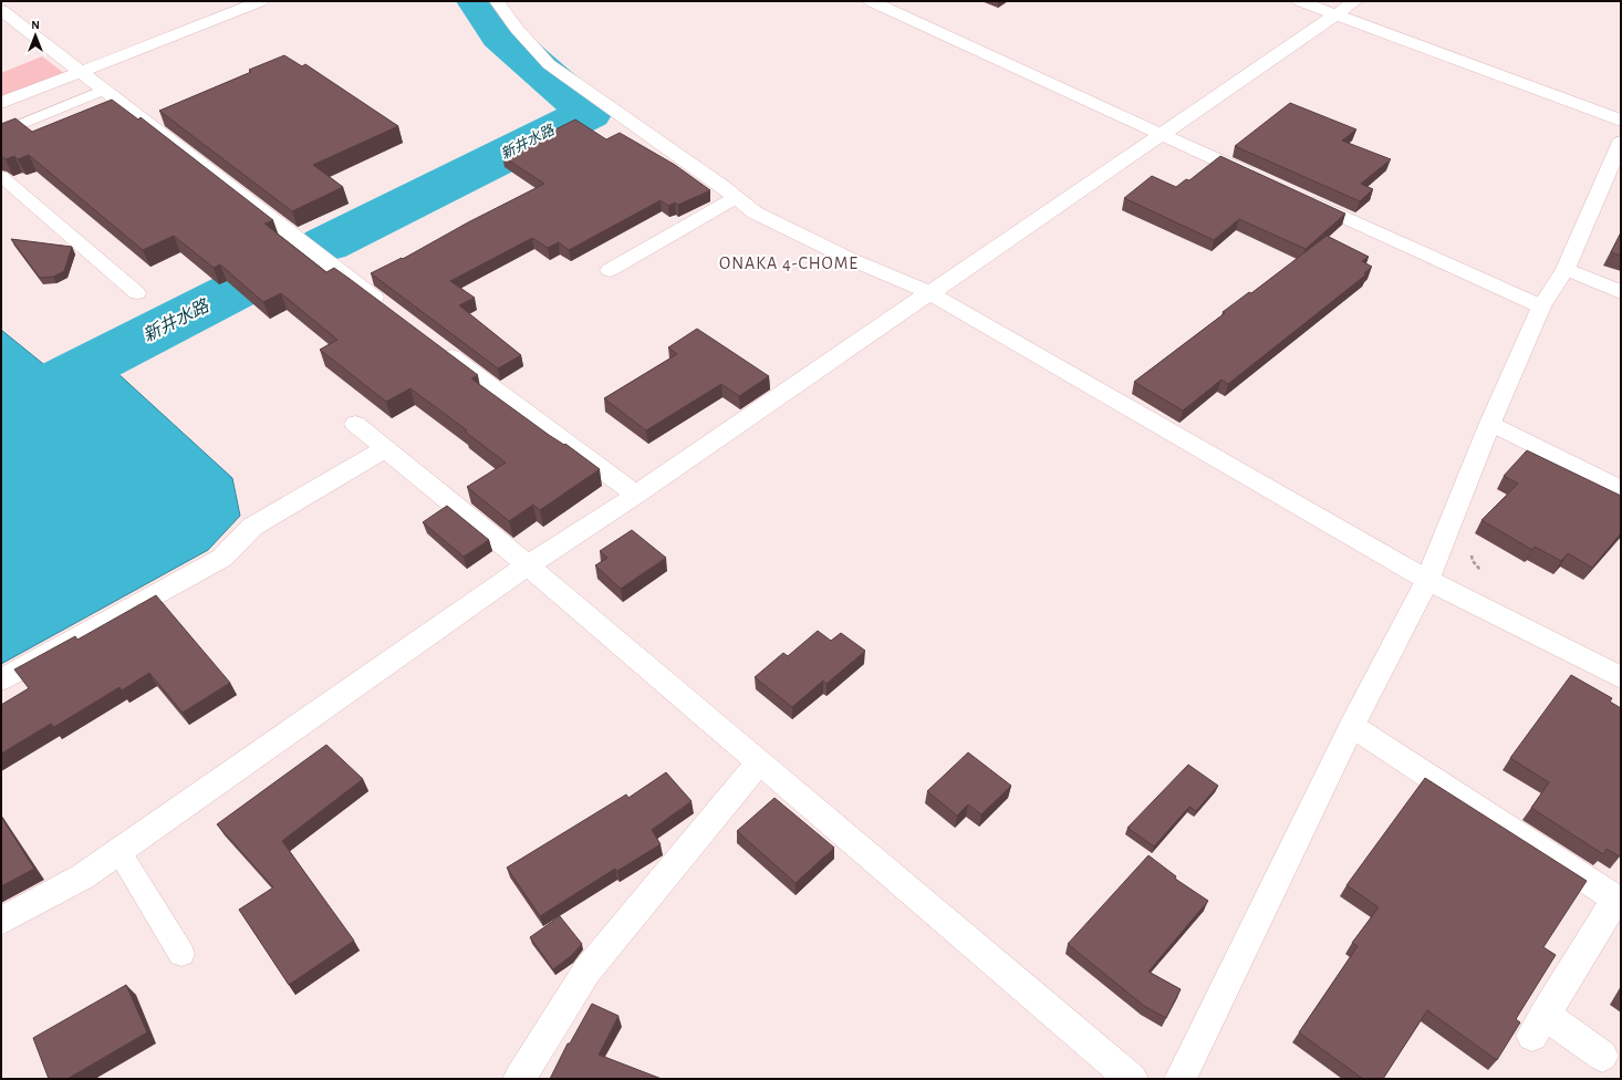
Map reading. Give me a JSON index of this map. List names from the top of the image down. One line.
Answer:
{"districts":["ONAKA 4-CHOME"],"water":["新井水路"],"north":"top"}
